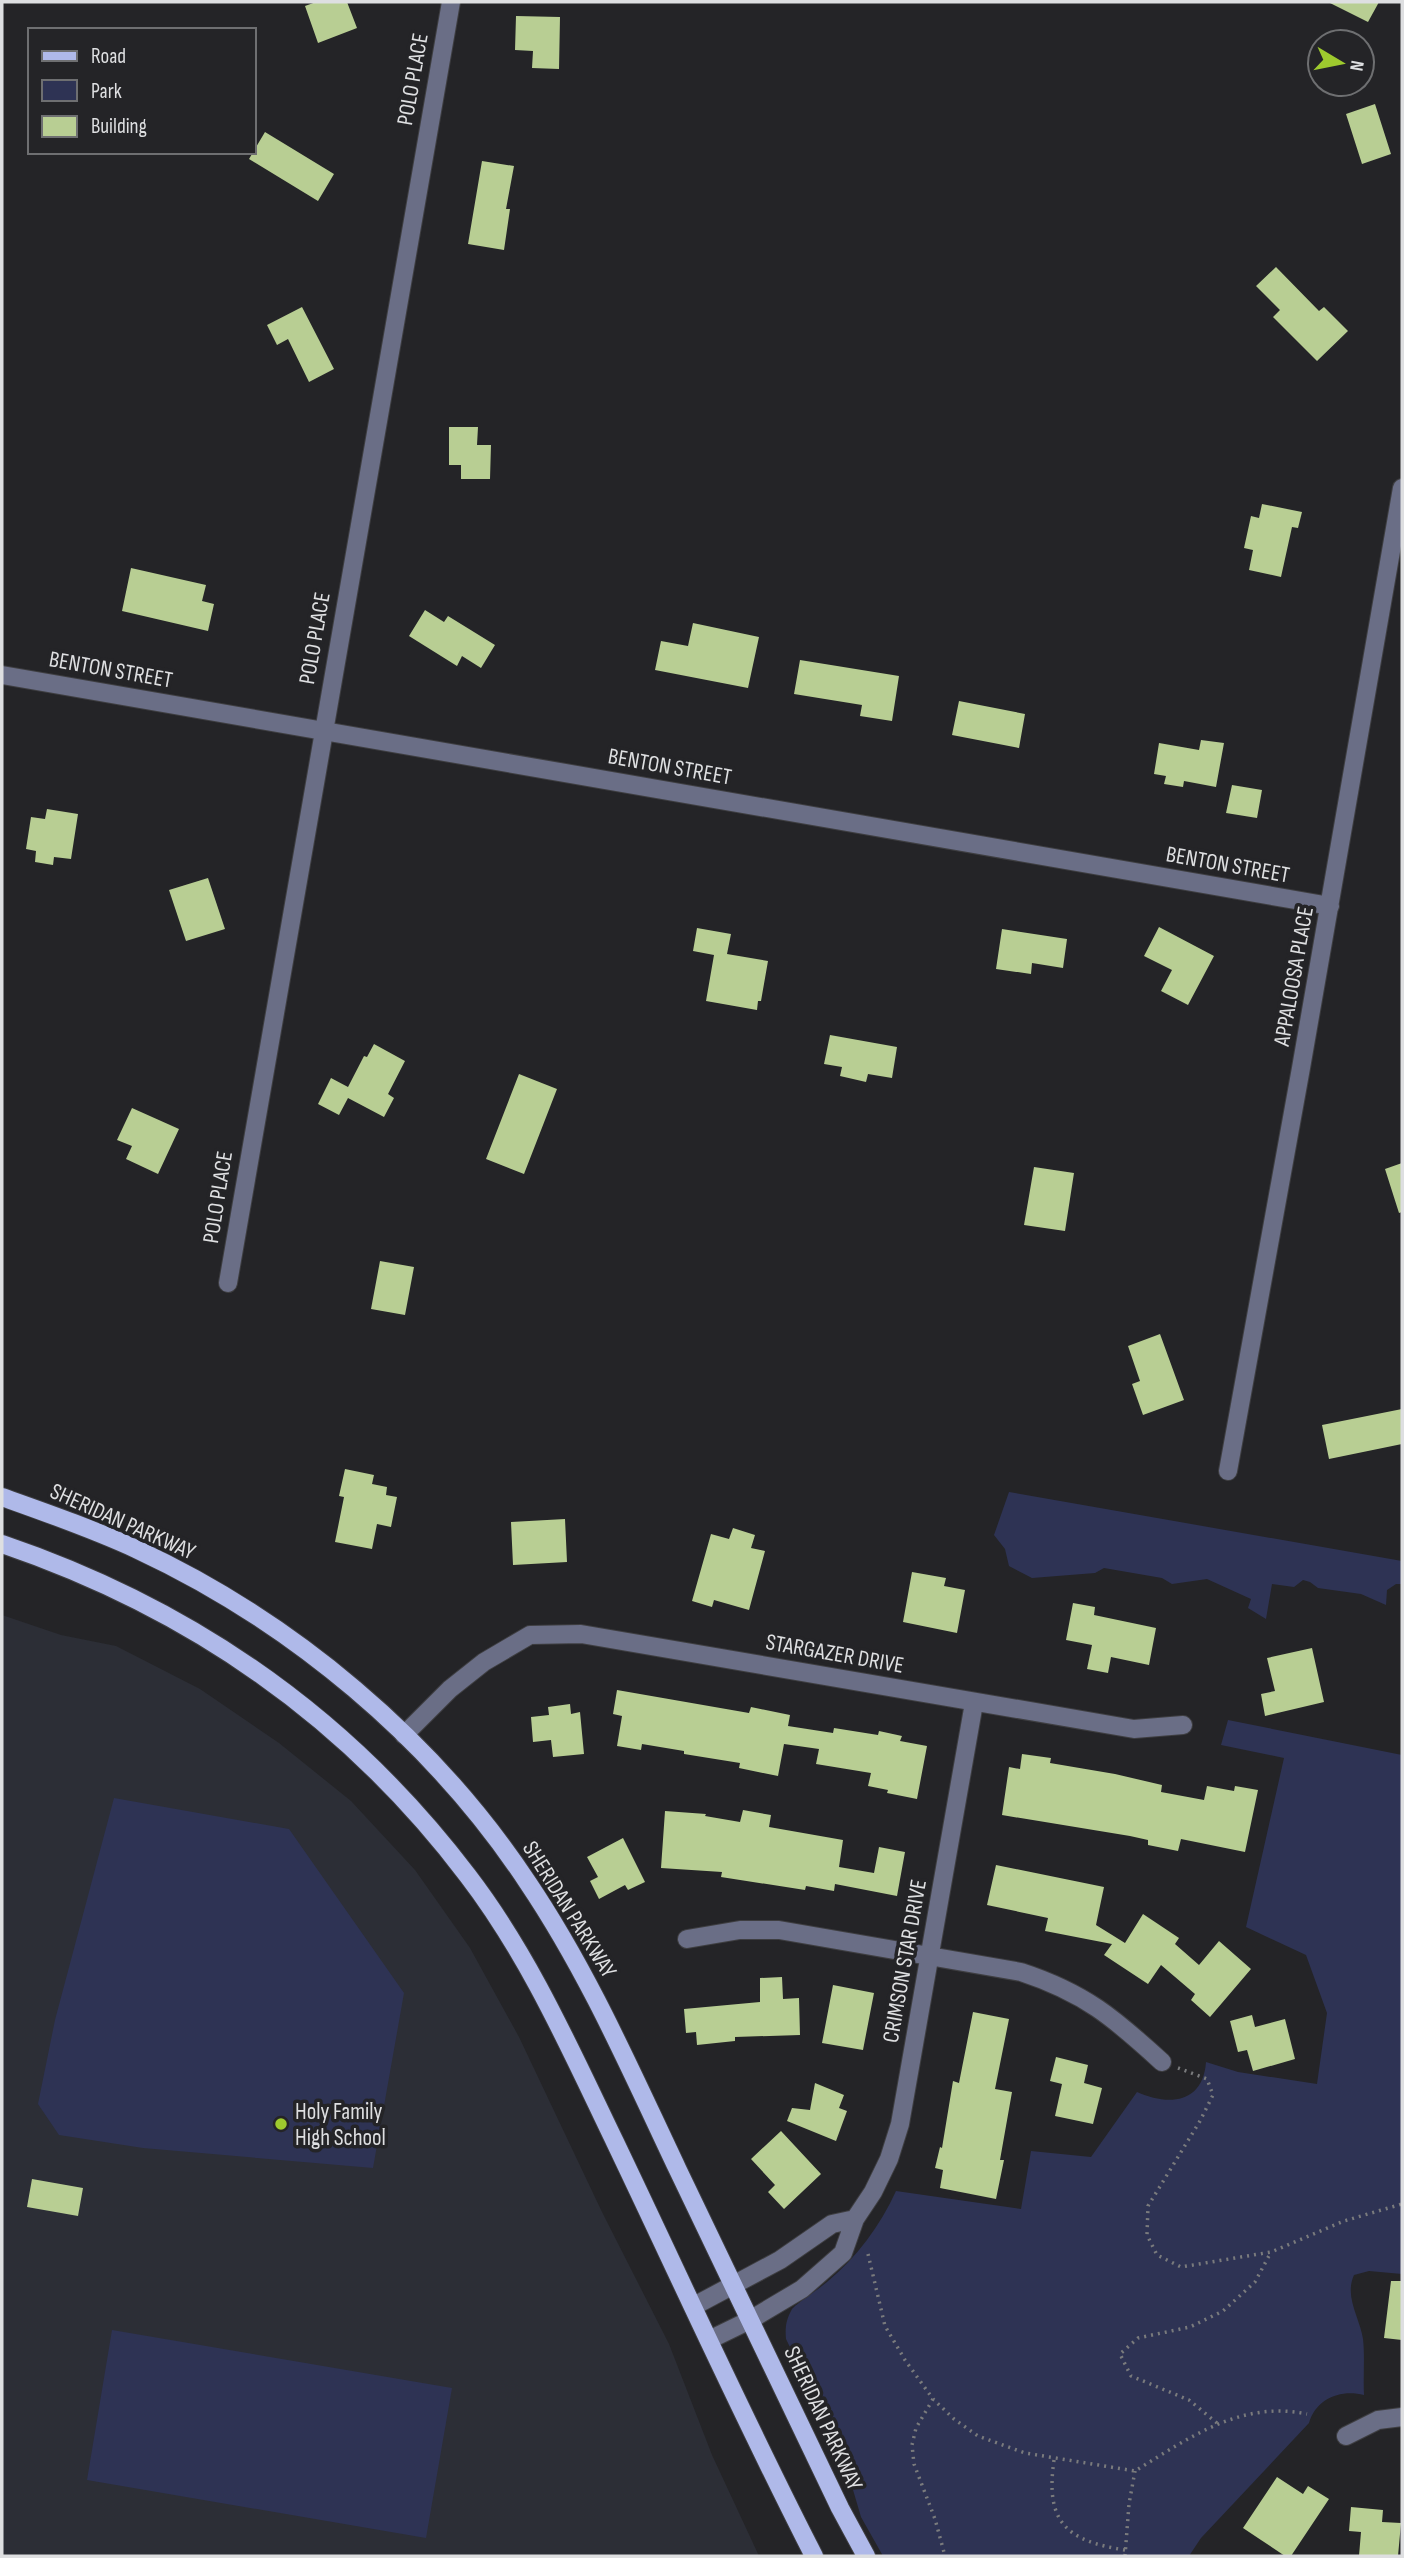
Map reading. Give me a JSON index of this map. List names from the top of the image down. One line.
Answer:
{"streets":{"main road":["SHERIDAN PARKWAY"],"street":["POLO PLACE","BENTON STREET","APPALOOSA PLACE","STARGAZER DRIVE","CRIMSON STAR DRIVE"]},"crossings":[["POLO PLACE","BENTON STREET"],["BENTON STREET","APPALOOSA PLACE"],["SHERIDAN PARKWAY","STARGAZER DRIVE"],["SHERIDAN PARKWAY","CRIMSON STAR DRIVE"],["STARGAZER DRIVE","CRIMSON STAR DRIVE"]],"places":["Holy Family High School"],"legend":["Road","Park","Building"],"north":"right"}
